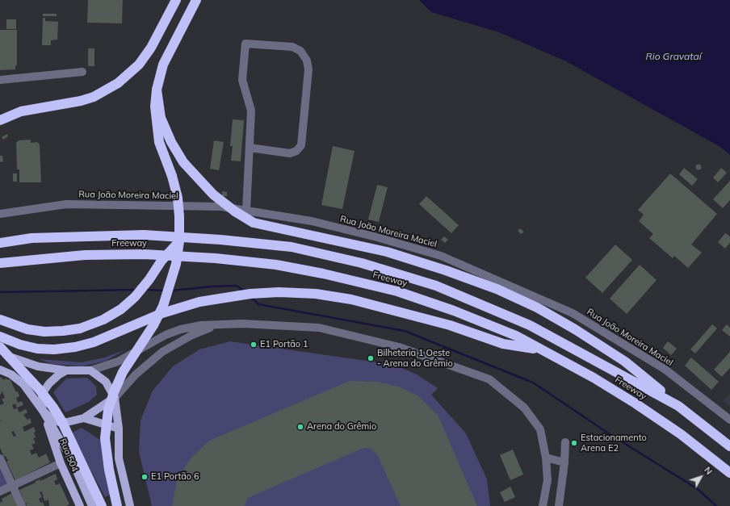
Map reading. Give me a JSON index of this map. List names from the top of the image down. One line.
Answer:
{"streets":{"highway":["Freeway"],"main road":["Rua 504"],"street":["Rua João Moreira Maciel"]},"water":["Rio Gravataí"],"places":["E1 Portão 1","Bilheteria 1 Oeste - Arena do Grêmio","Arena do Grêmio","Estacionamento Arena E2","E1 Portão 6"],"north":"top right"}
